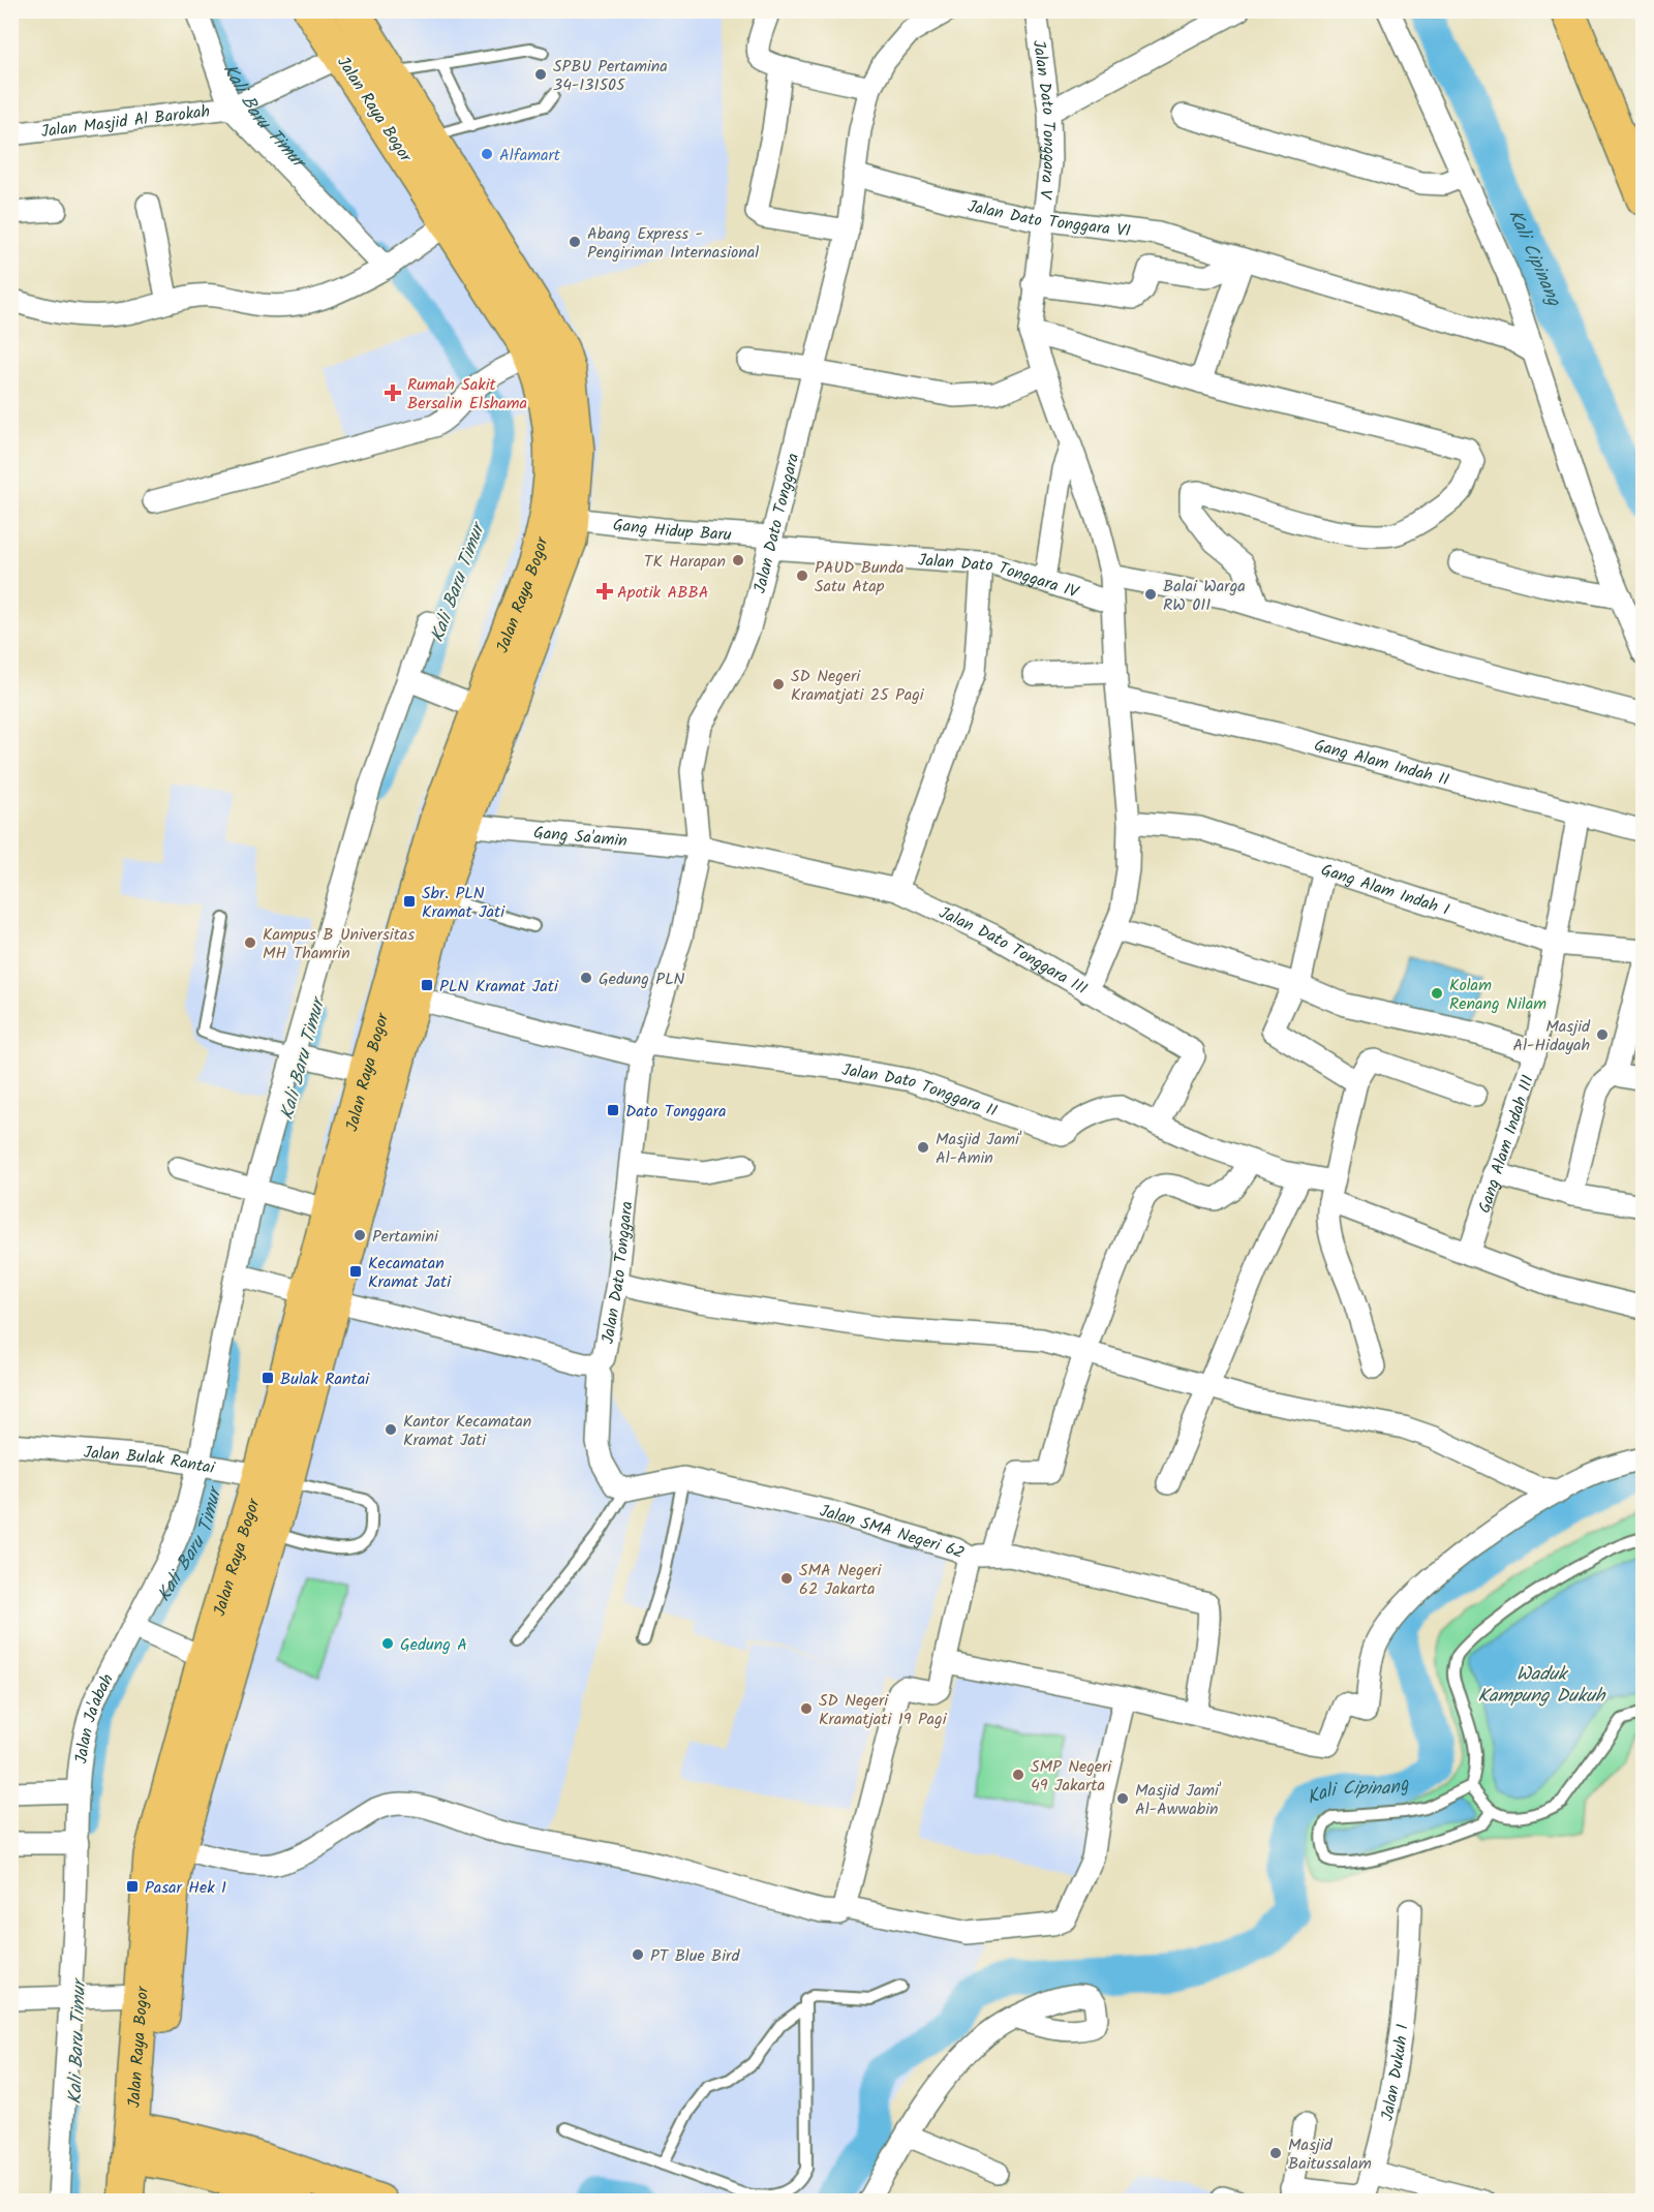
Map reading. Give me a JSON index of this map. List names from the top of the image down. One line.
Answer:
{"streets":{"main road":["Jalan Raya Bogor"],"street":["Jalan Dato Tonggara V","Jalan Masjid Al Barokah","Jalan Dato Tonggara VI","Jalan Dato Tonggara","Gang Hidup Baru","Jalan Dato Tonggara IV","Gang Alam Indah II","Gang Sa'amin","Gang Alam Indah I","Jalan Dato Tonggara III","Jalan Dato Tonggara II","Gang Alam Indah III","Jalan Bulak Rantai","Jalan SMA Negeri 62","Jalan Ja'abah","Jalan Dukuh I"]},"crossings":[["Jalan Raya Bogor","Jalan Masjid Al Barokah"],["Jalan Raya Bogor","Jalan Dato Tonggara"],["Jalan Raya Bogor","Gang Hidup Baru"],["Jalan Raya Bogor","Gang Sa'amin"],["Jalan Raya Bogor","Jalan Bulak Rantai"],["Jalan Dato Tonggara V","Jalan Dato Tonggara VI"],["Jalan Dato Tonggara V","Jalan Dato Tonggara IV"],["Jalan Dato Tonggara V","Jalan Dato Tonggara III"],["Jalan Dato Tonggara VI","Jalan Dato Tonggara"],["Jalan Dato Tonggara","Gang Hidup Baru"],["Jalan Dato Tonggara","Jalan Dato Tonggara IV"],["Jalan Dato Tonggara","Gang Sa'amin"],["Jalan Dato Tonggara","Jalan Dato Tonggara III"],["Jalan Dato Tonggara","Jalan Dato Tonggara II"],["Jalan Dato Tonggara","Jalan Ja'abah"],["Gang Hidup Baru","Jalan Dato Tonggara IV"],["Jalan Dato Tonggara IV","Jalan Dato Tonggara III"],["Gang Alam Indah II","Jalan Dato Tonggara III"],["Gang Alam Indah II","Gang Alam Indah III"],["Gang Sa'amin","Jalan Dato Tonggara III"],["Gang Alam Indah I","Jalan Dato Tonggara III"],["Gang Alam Indah I","Gang Alam Indah III"],["Jalan Bulak Rantai","Jalan Ja'abah"]],"water":["Kali Baru Timur","Kali Cipinang","Waduk Kampung Dukuh"],"places":{"other":["SPBU Pertamina 34-131505","Alfamart","Abang Express - Pengiriman Internasional","TK Harapan","PAUD Bunda Satu Atap","Balai Warga RW 011","SD Negeri Kramatjati 25 Pagi","Kampus B Universitas MH Thamrin","Gedung PLN","Kolam Renang Nilam","Masjid Al-Hidayah","Masjid Jami' Al-Amin","Pertamini","Kantor Kecamatan Kramat Jati","SMA Negeri 62 Jakarta","Gedung A","SD Negeri Kramatjati 19 Pagi","SMP Negeri 49 Jakarta","Masjid Jami' Al-Awwabin","PT Blue Bird","Masjid Baitussalam"],"health":["Rumah Sakit Bersalin Elshama","Apotik ABBA"],"transit":["Sbr. PLN Kramat Jati","PLN Kramat Jati","Dato Tonggara","Kecamatan Kramat Jati","Bulak Rantai","Pasar Hek 1"]}}
